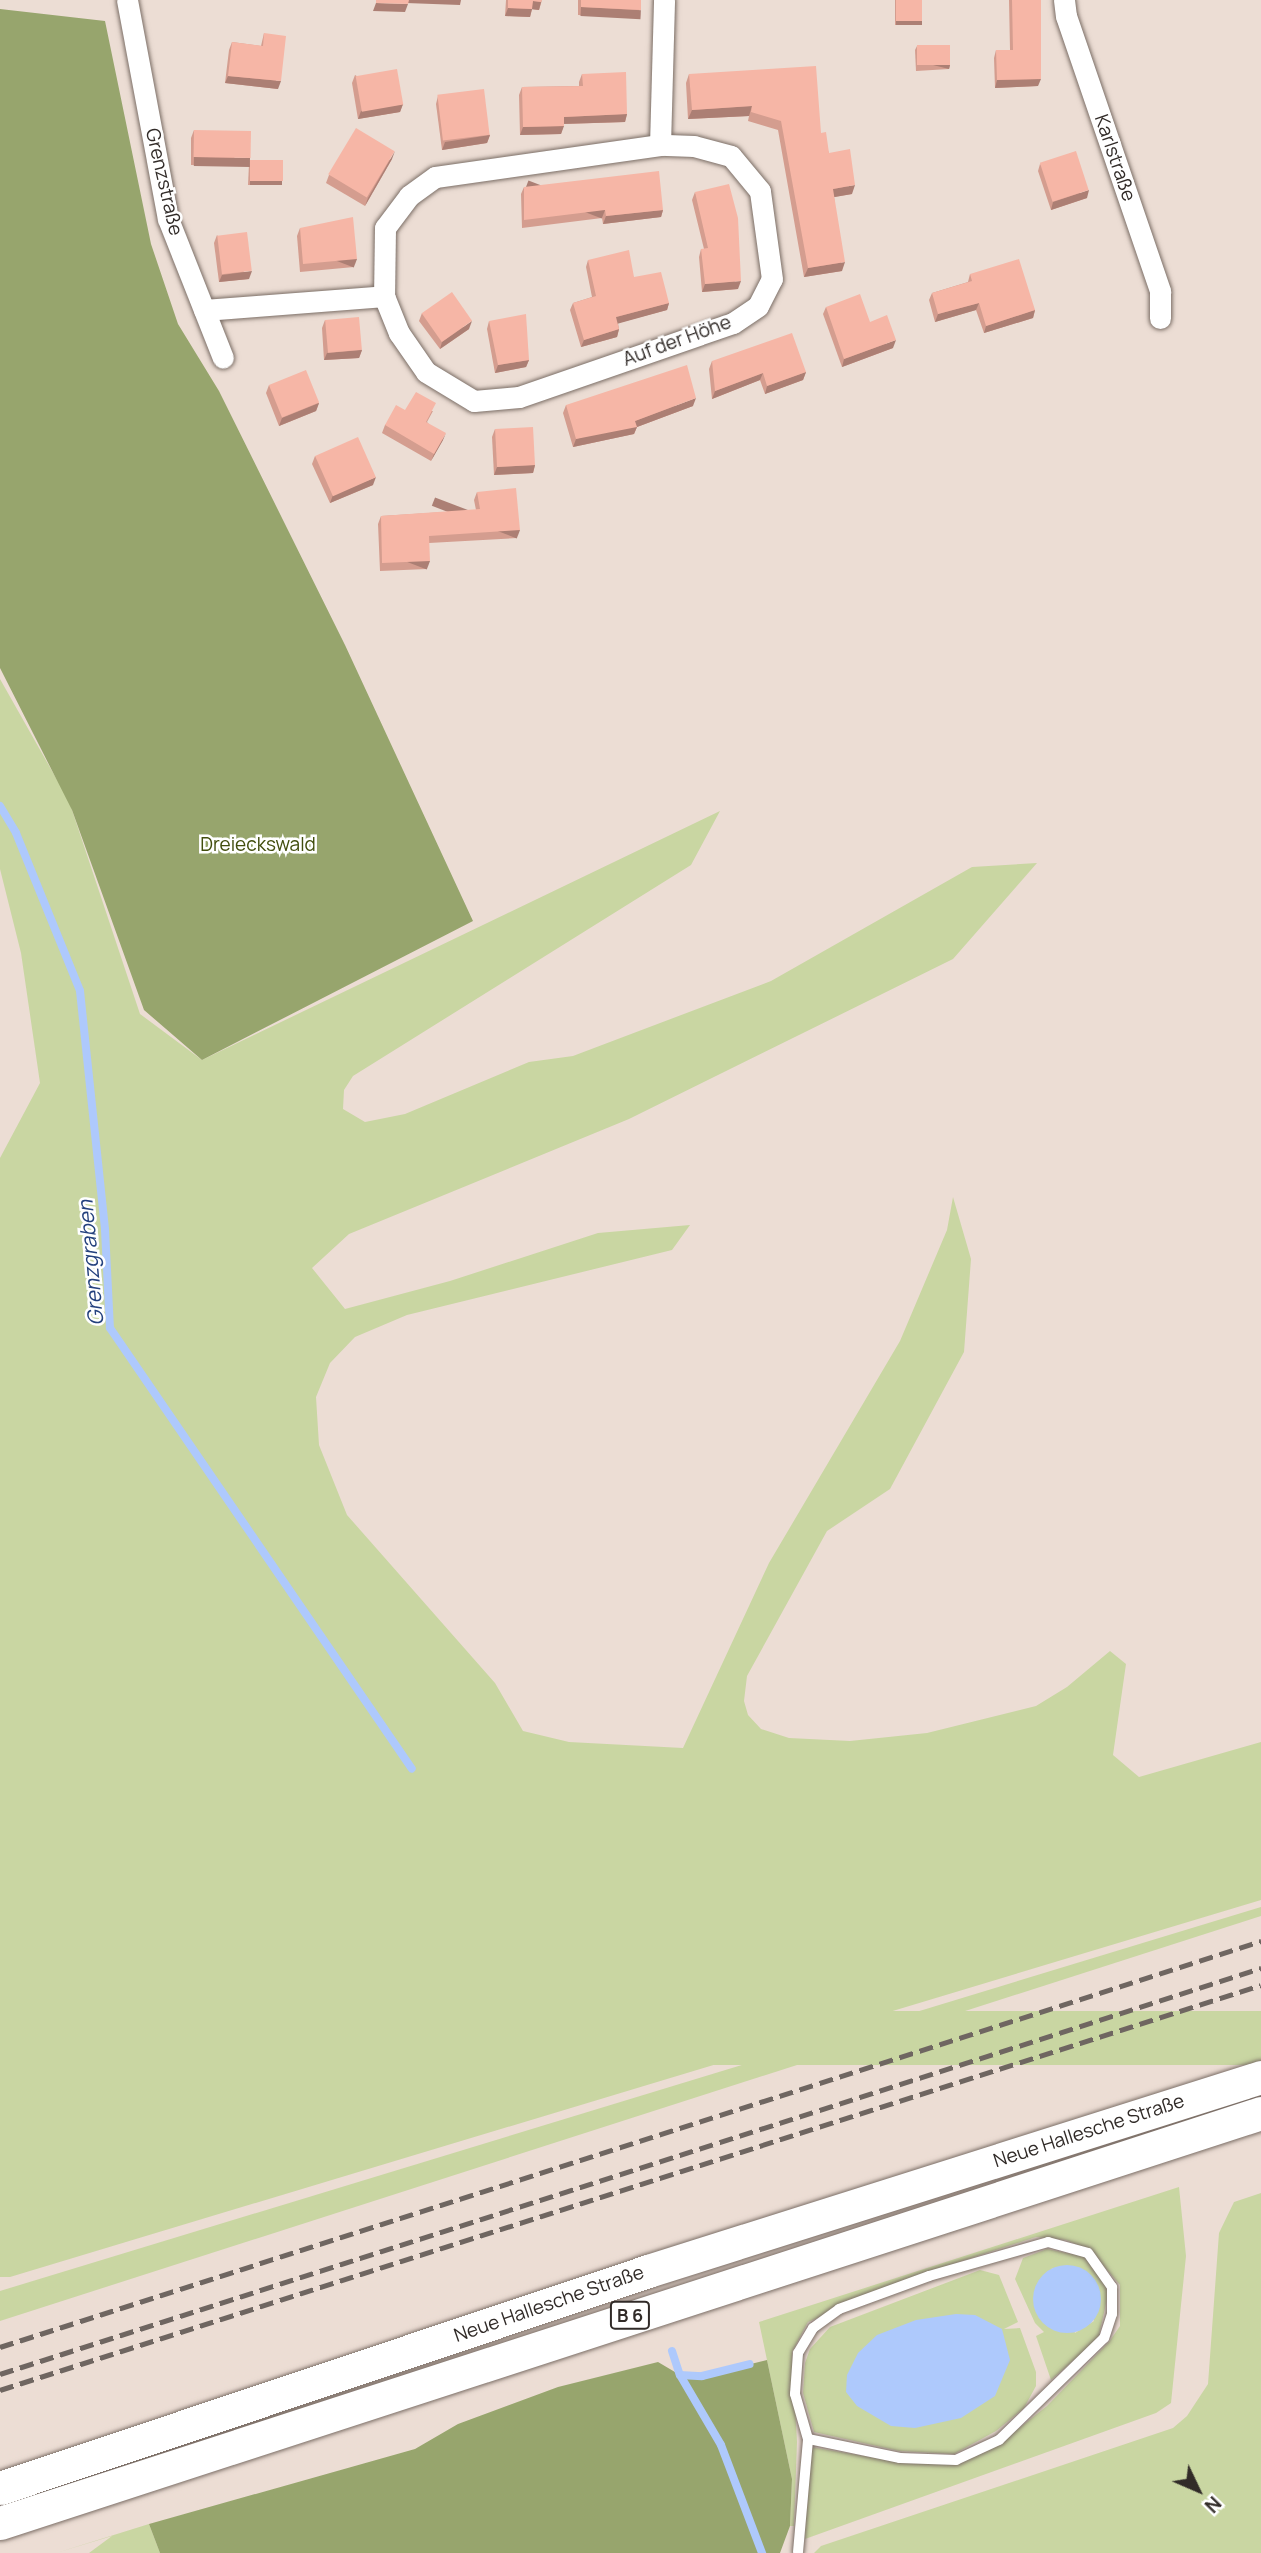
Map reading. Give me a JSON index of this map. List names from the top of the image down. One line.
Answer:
{"streets":{"main road":["Neue Hallesche Straße","B 6"],"street":["Karlstraße","Grenzstraße","Auf der Höhe"]},"water":["Grenzgraben"],"parks":["Dreieckswald"],"north":"bottom right"}
